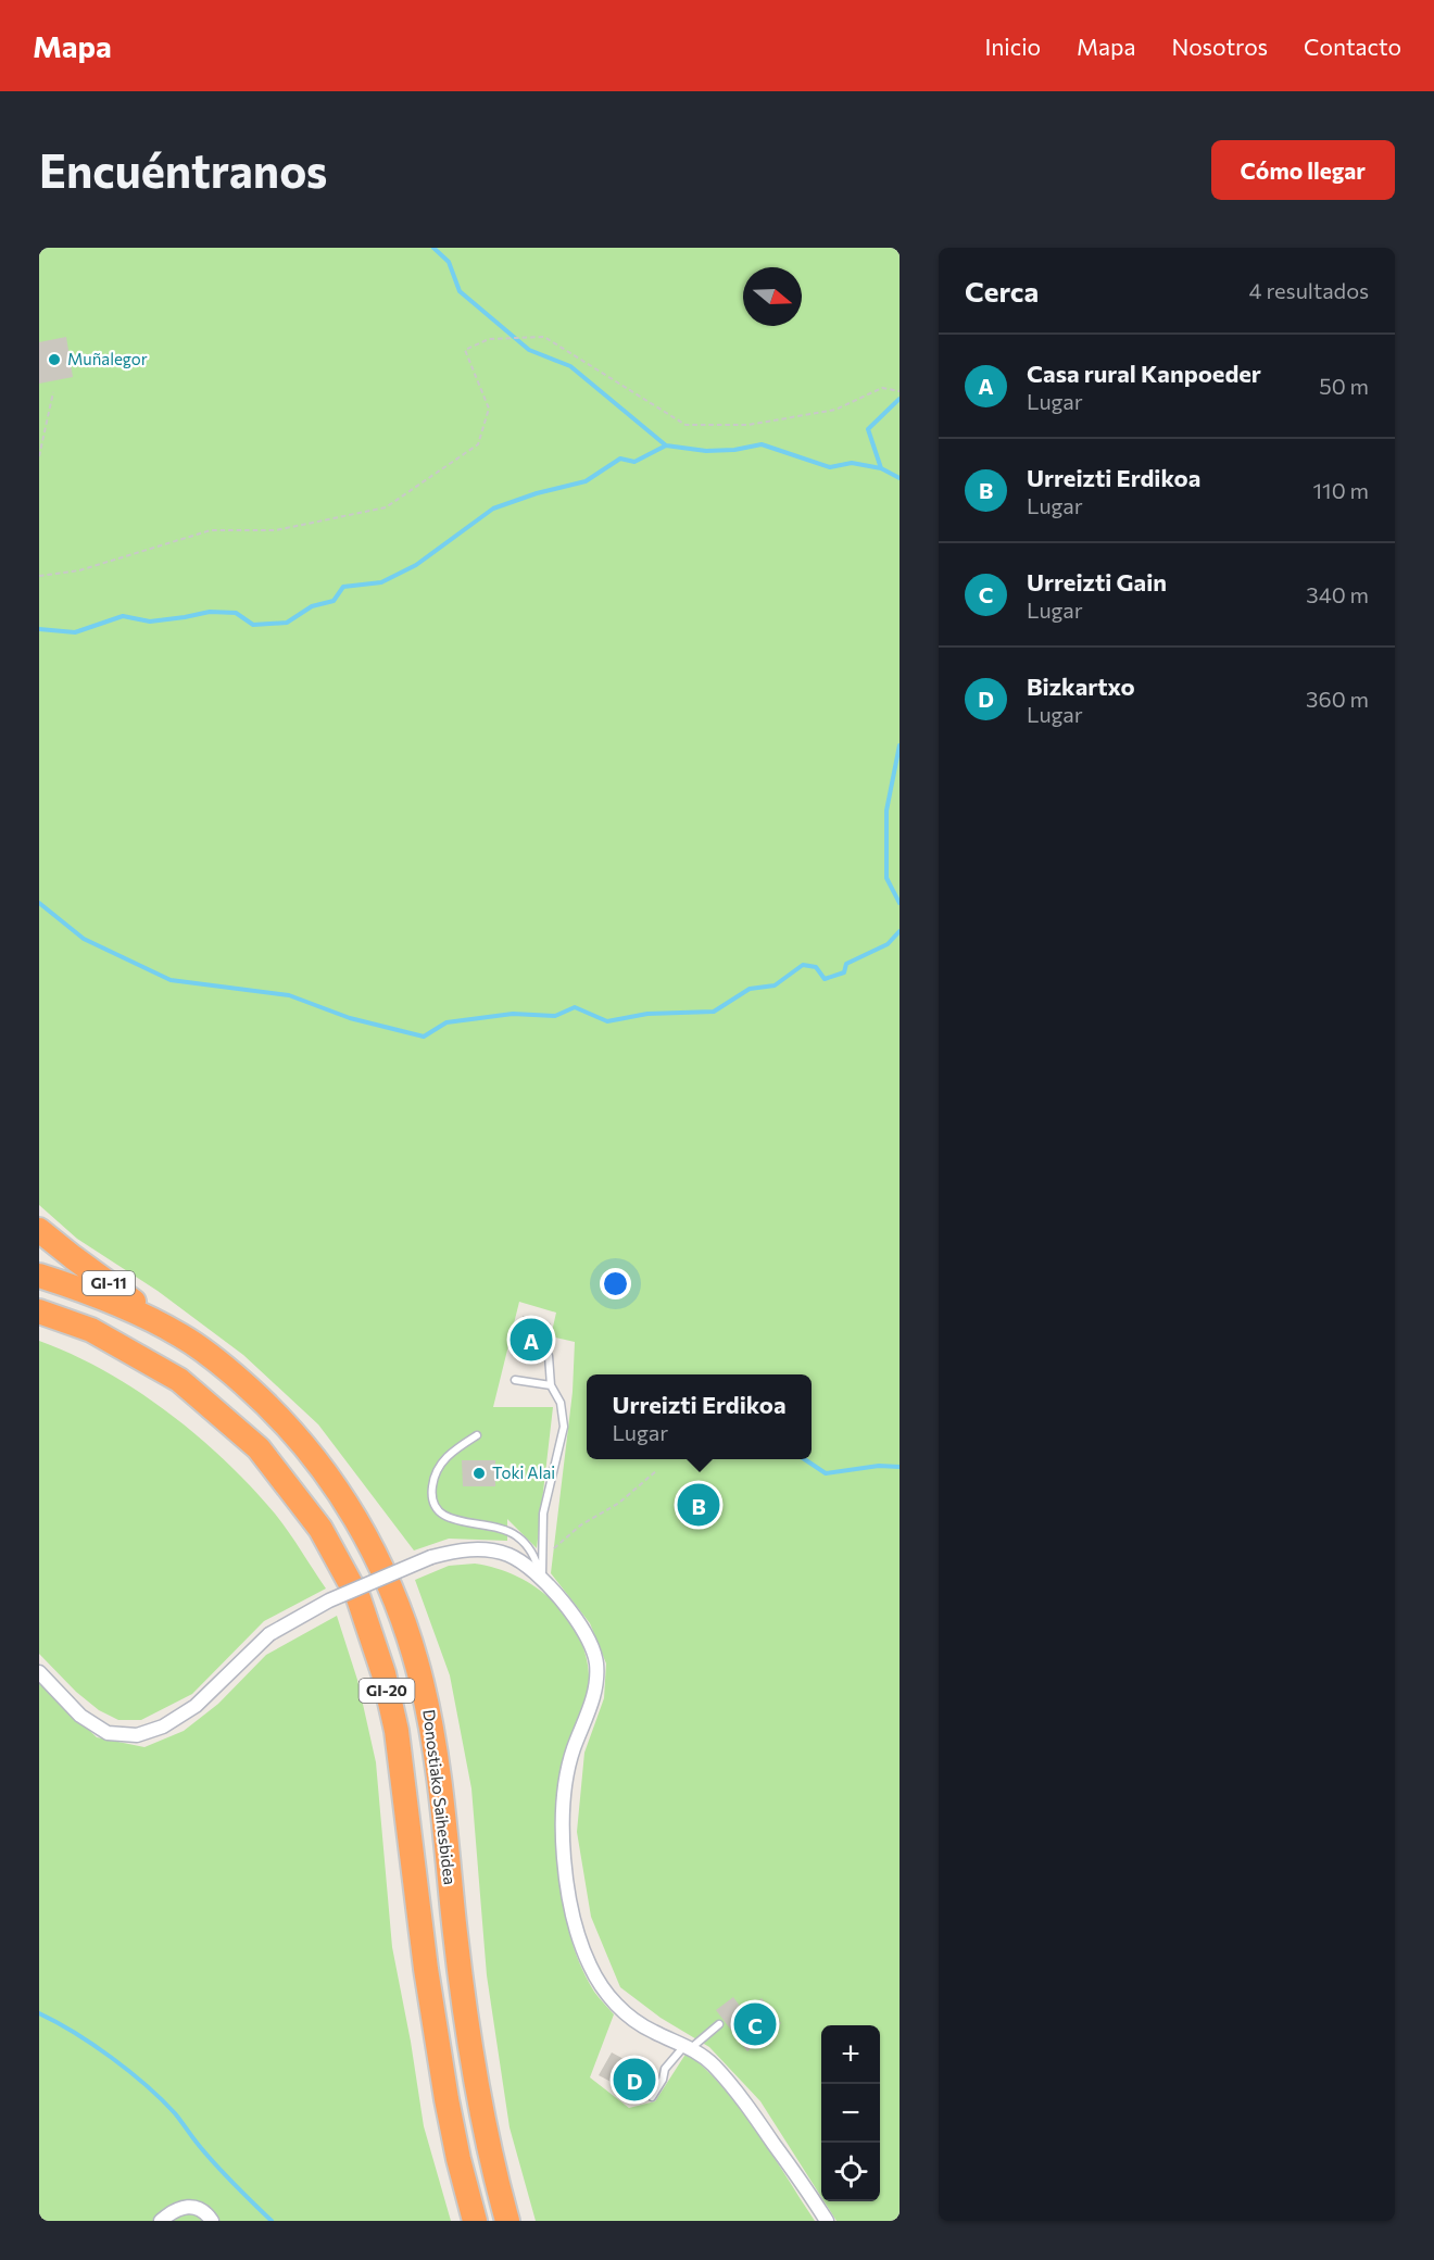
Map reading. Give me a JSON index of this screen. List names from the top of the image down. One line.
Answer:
{"streets":{"highway":["GI-11","GI-20","Donostiako Saihesbidea"]},"crossings":[["GI-11","Donostiako Saihesbidea"]],"places":["Muñalegor","Toki Alai"],"north":"right","page":{"header":"Mapa","nav":["Inicio","Mapa","Nosotros","Contacto"],"buttons":"Cómo llegar","title":"Encuéntranos","heading":["Cerca","4 resultados"],"list":[{"mark":"A","name":"Casa rural Kanpoeder","note":"Lugar","value":"50 m"},{"mark":"B","name":"Urreizti Erdikoa","note":"Lugar","value":"110 m"},{"mark":"C","name":"Urreizti Gain","note":"Lugar","value":"340 m"},{"mark":"D","name":"Bizkartxo","note":"Lugar","value":"360 m"}],"pins":["A","B","C","D"],"popup":["Urreizti Erdikoa","Lugar"],"map_buttons":["+","−"]}}
